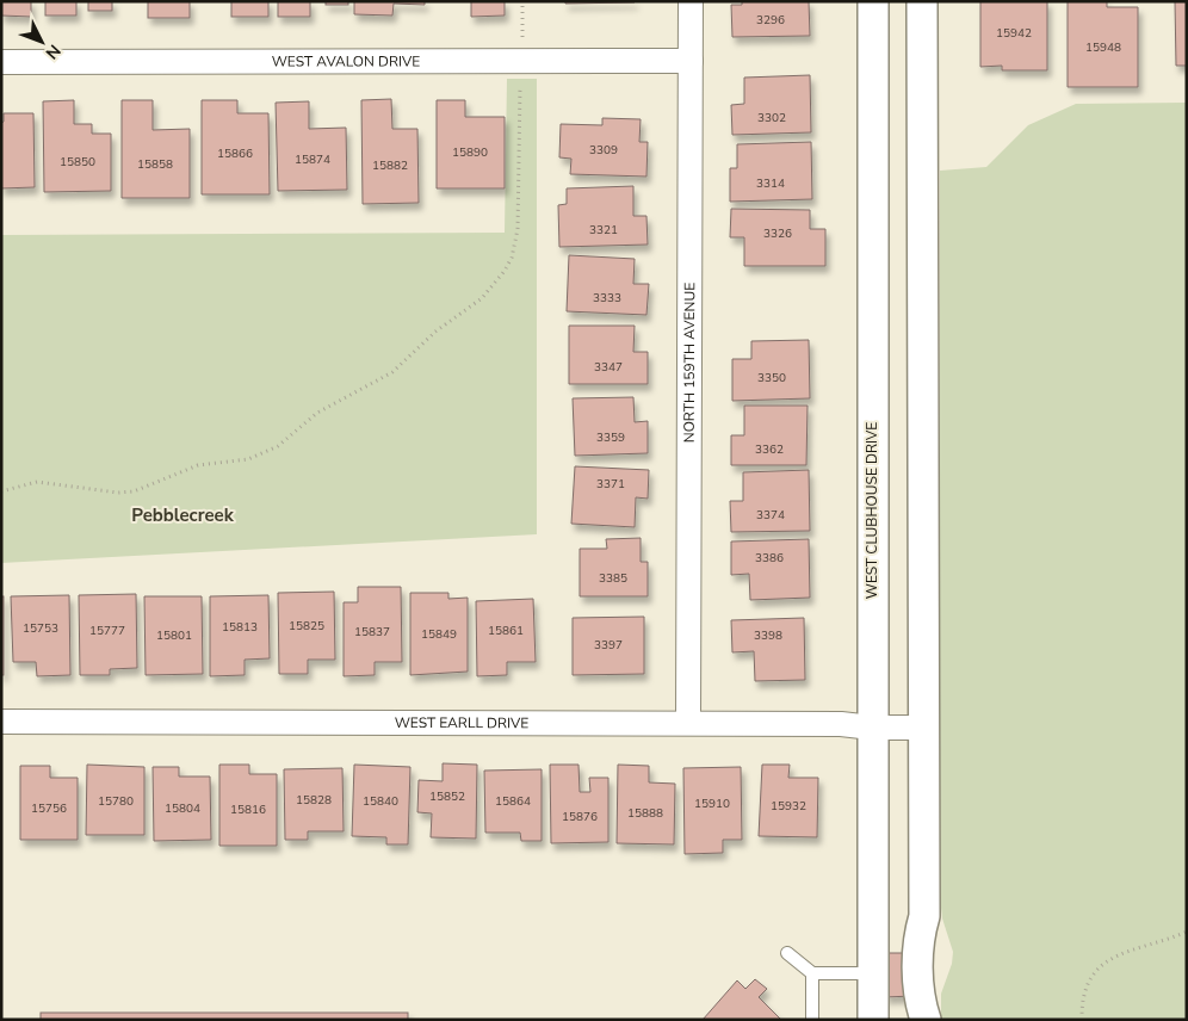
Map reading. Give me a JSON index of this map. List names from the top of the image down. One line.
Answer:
{"streets":{"street":["WEST AVALON DRIVE","NORTH 159TH AVENUE","WEST CLUBHOUSE DRIVE","WEST EARLL DRIVE"]},"crossings":[["WEST AVALON DRIVE","NORTH 159TH AVENUE"],["NORTH 159TH AVENUE","WEST EARLL DRIVE"],["WEST CLUBHOUSE DRIVE","WEST EARLL DRIVE"]],"districts":["Pebblecreek"],"house_numbers":["3296","15942","15948","3302","3309","15890","15866","15874","15850","15858","15882","3314","3321","3326","3333","3347","3350","3359","3362","3371","3374","3386","3385","15825","15813","15753","15777","15861","15837","15849","15801","3398","3397","15852","15828","15780","15840","15864","15910","15932","15756","15804","15816","15888","15876"],"north":"bottom right"}
